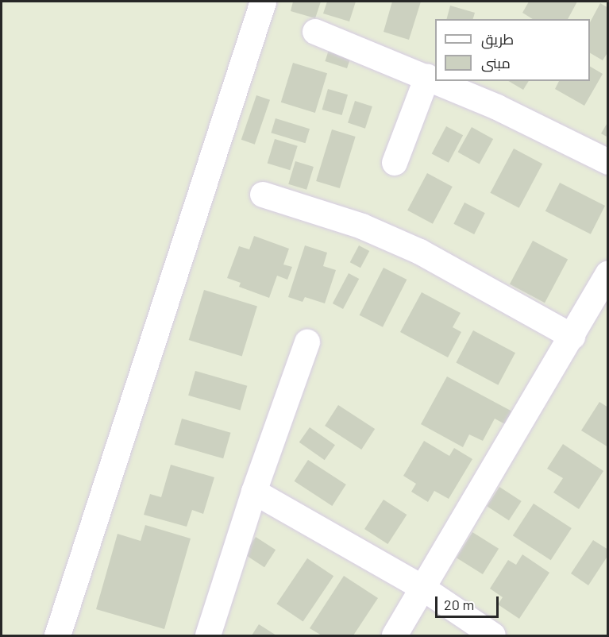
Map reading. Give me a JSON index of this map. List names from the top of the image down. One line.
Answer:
{"legend":["طريق","مبنى"],"scale_bar":"20 m"}
